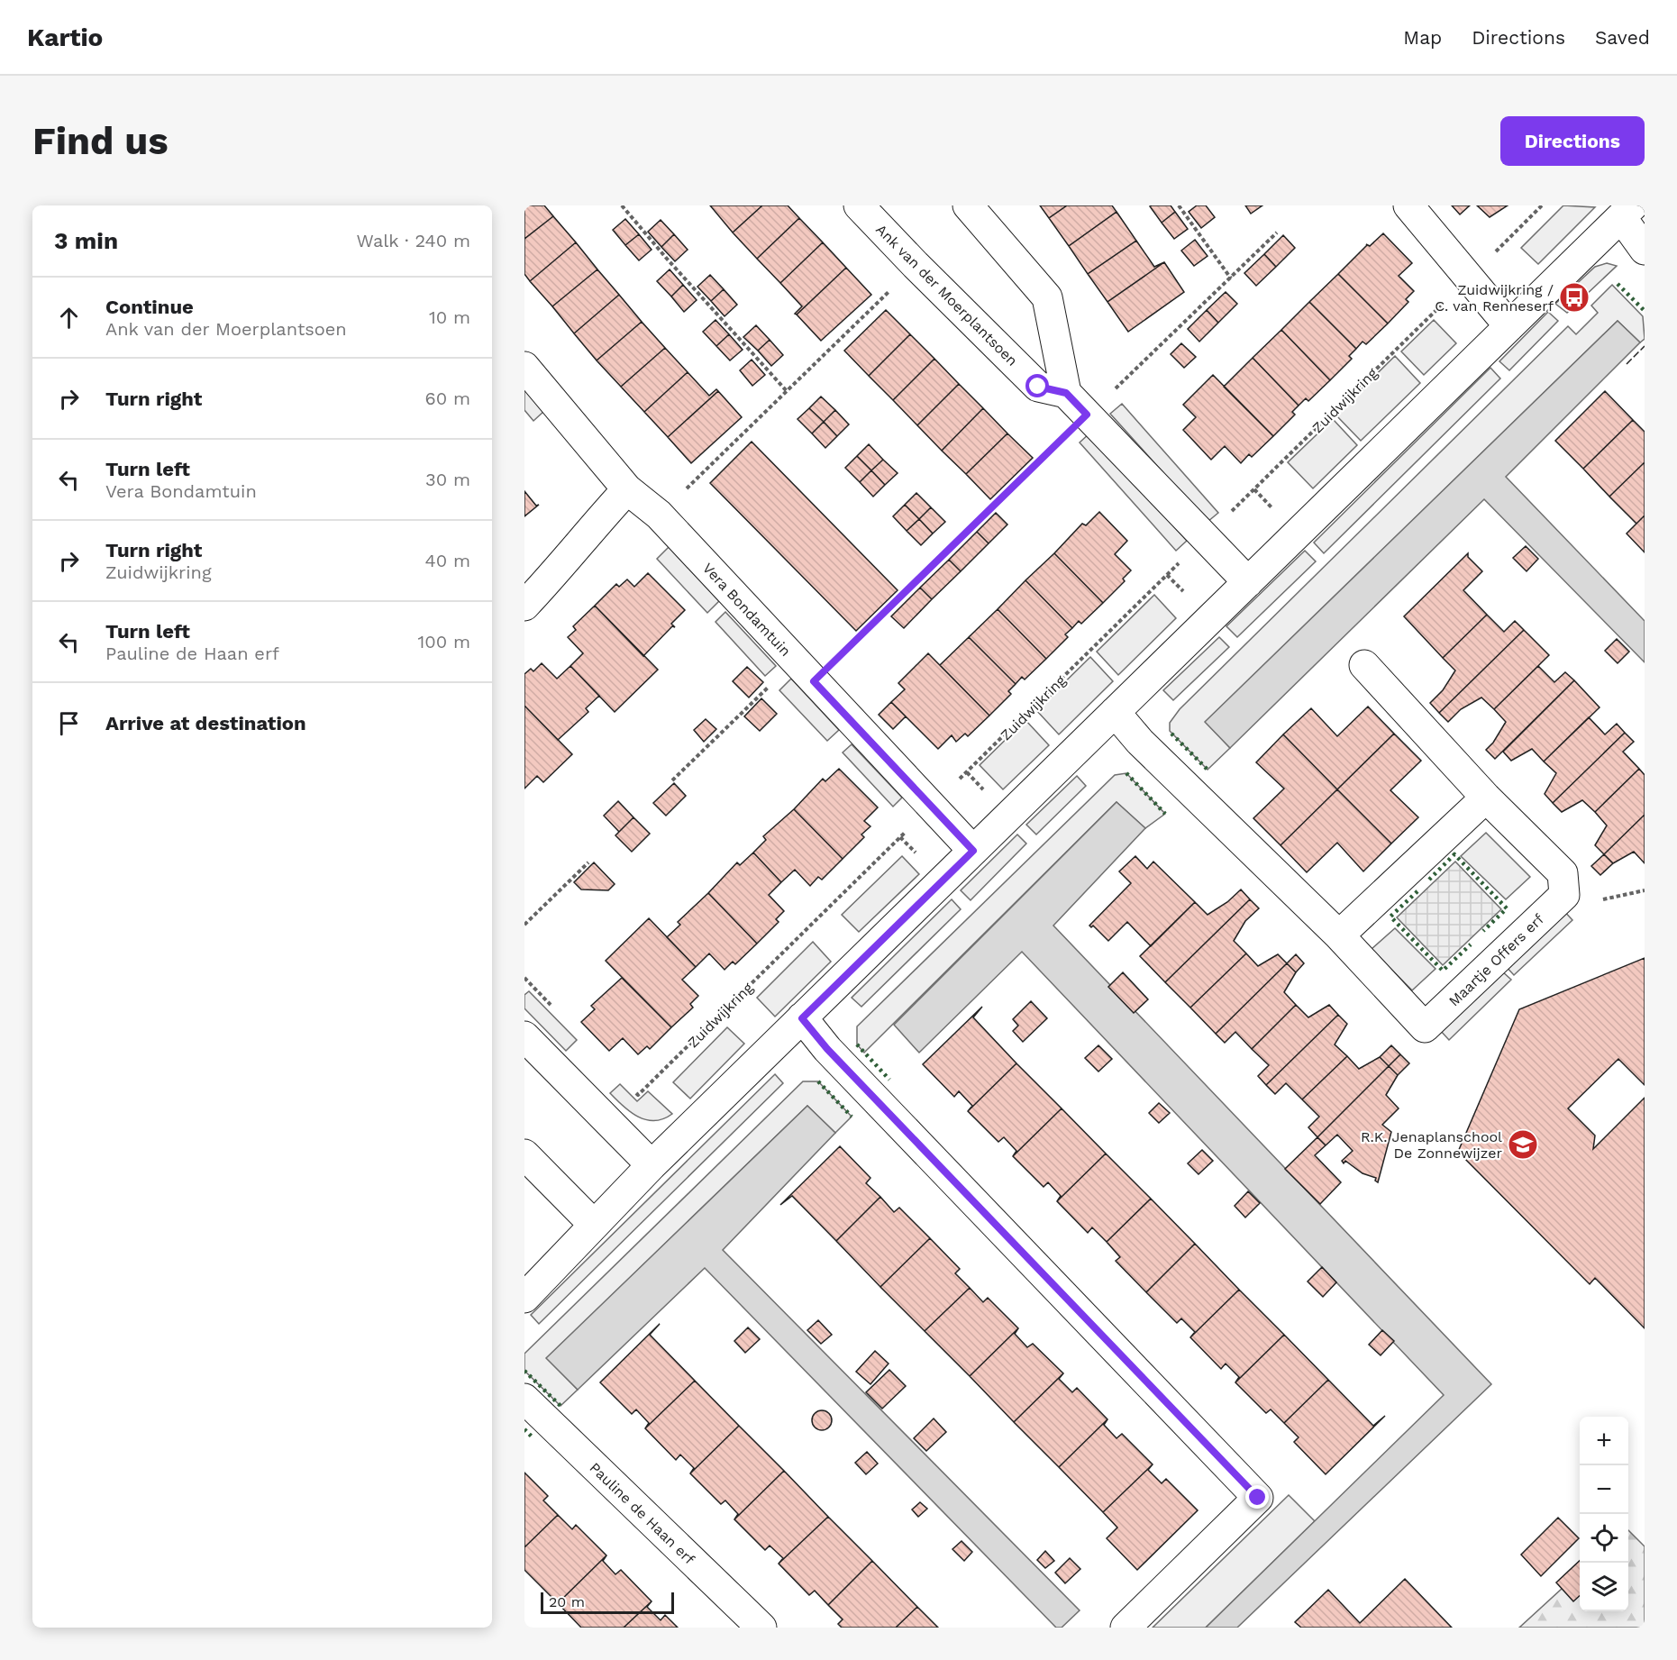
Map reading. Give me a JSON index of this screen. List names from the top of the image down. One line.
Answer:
{"streets":{"street":["Ank van der Moerplantsoen","Vera Bondamtuin","Maartje Offers erf","Pauline de Haan erf"],"path":["Zuidwijkring"]},"crossings":[["Zuidwijkring","Vera Bondamtuin"]],"places":{"bus stop":["Zuidwijkring / C. van Renneserf"],"school or university":["R.K. Jenaplanschool De Zonnewijzer"]},"scale_bar":"20 m","page":{"header":"Kartio","nav":["Map","Directions","Saved"],"buttons":"Directions","title":"Find us","heading":["3 min","Walk · 240 m"],"list":[["Continue","Ank van der Moerplantsoen","10 m"],["Turn right","60 m"],["Turn left","Vera Bondamtuin","30 m"],["Turn right","Zuidwijkring","40 m"],["Turn left","Pauline de Haan erf","100 m"],"Arrive at destination"],"map_buttons":["+","−"],"scale":"20 m"}}
